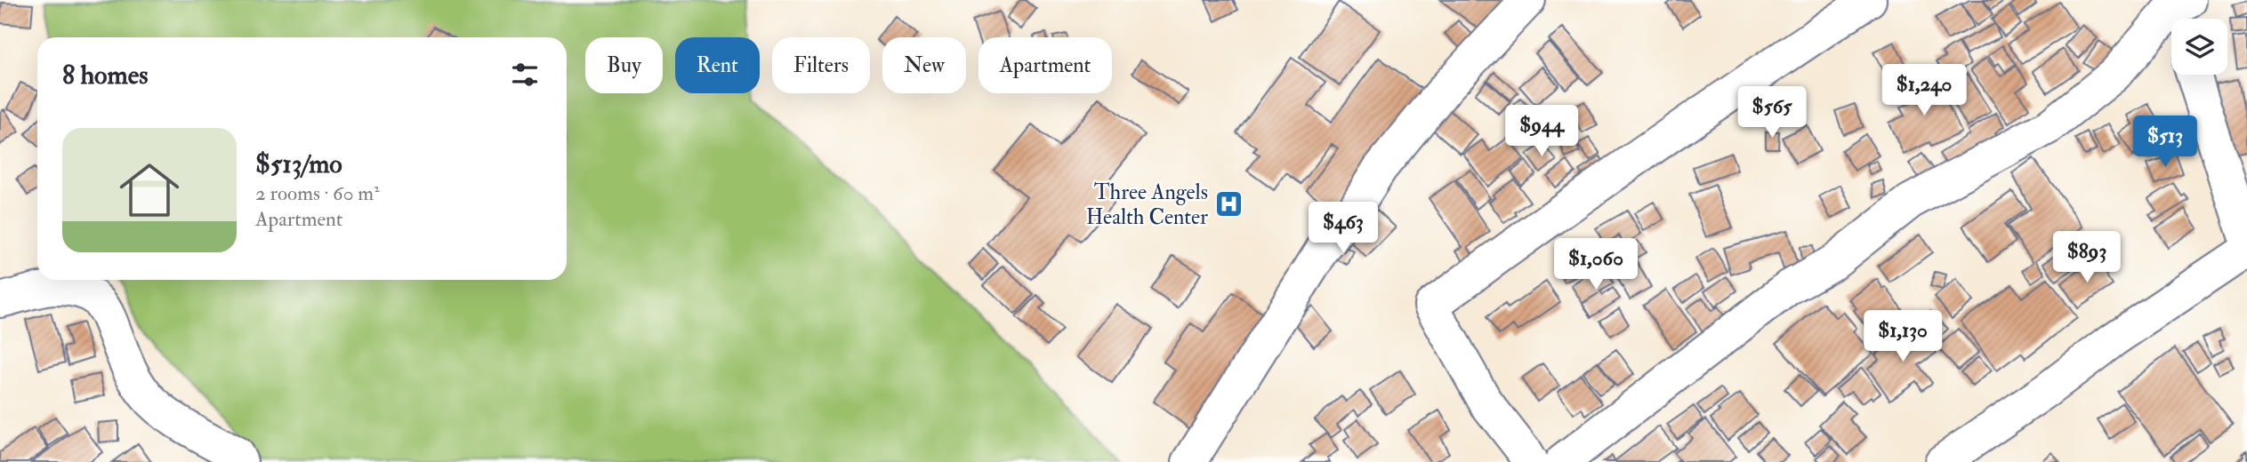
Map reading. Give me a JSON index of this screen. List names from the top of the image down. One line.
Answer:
{"places":{"hospital":["Three Angels Health Center"]},"page":{"chip":["Buy","Rent","Filters","New","Apartment"],"heading":"8 homes","price":["$1,240","$565","$944","$513","$463","$893","$1,060","$1,130"],"list":[{"name":"$513/mo","note":"2 rooms · 60 m² · Apartment"}]}}
